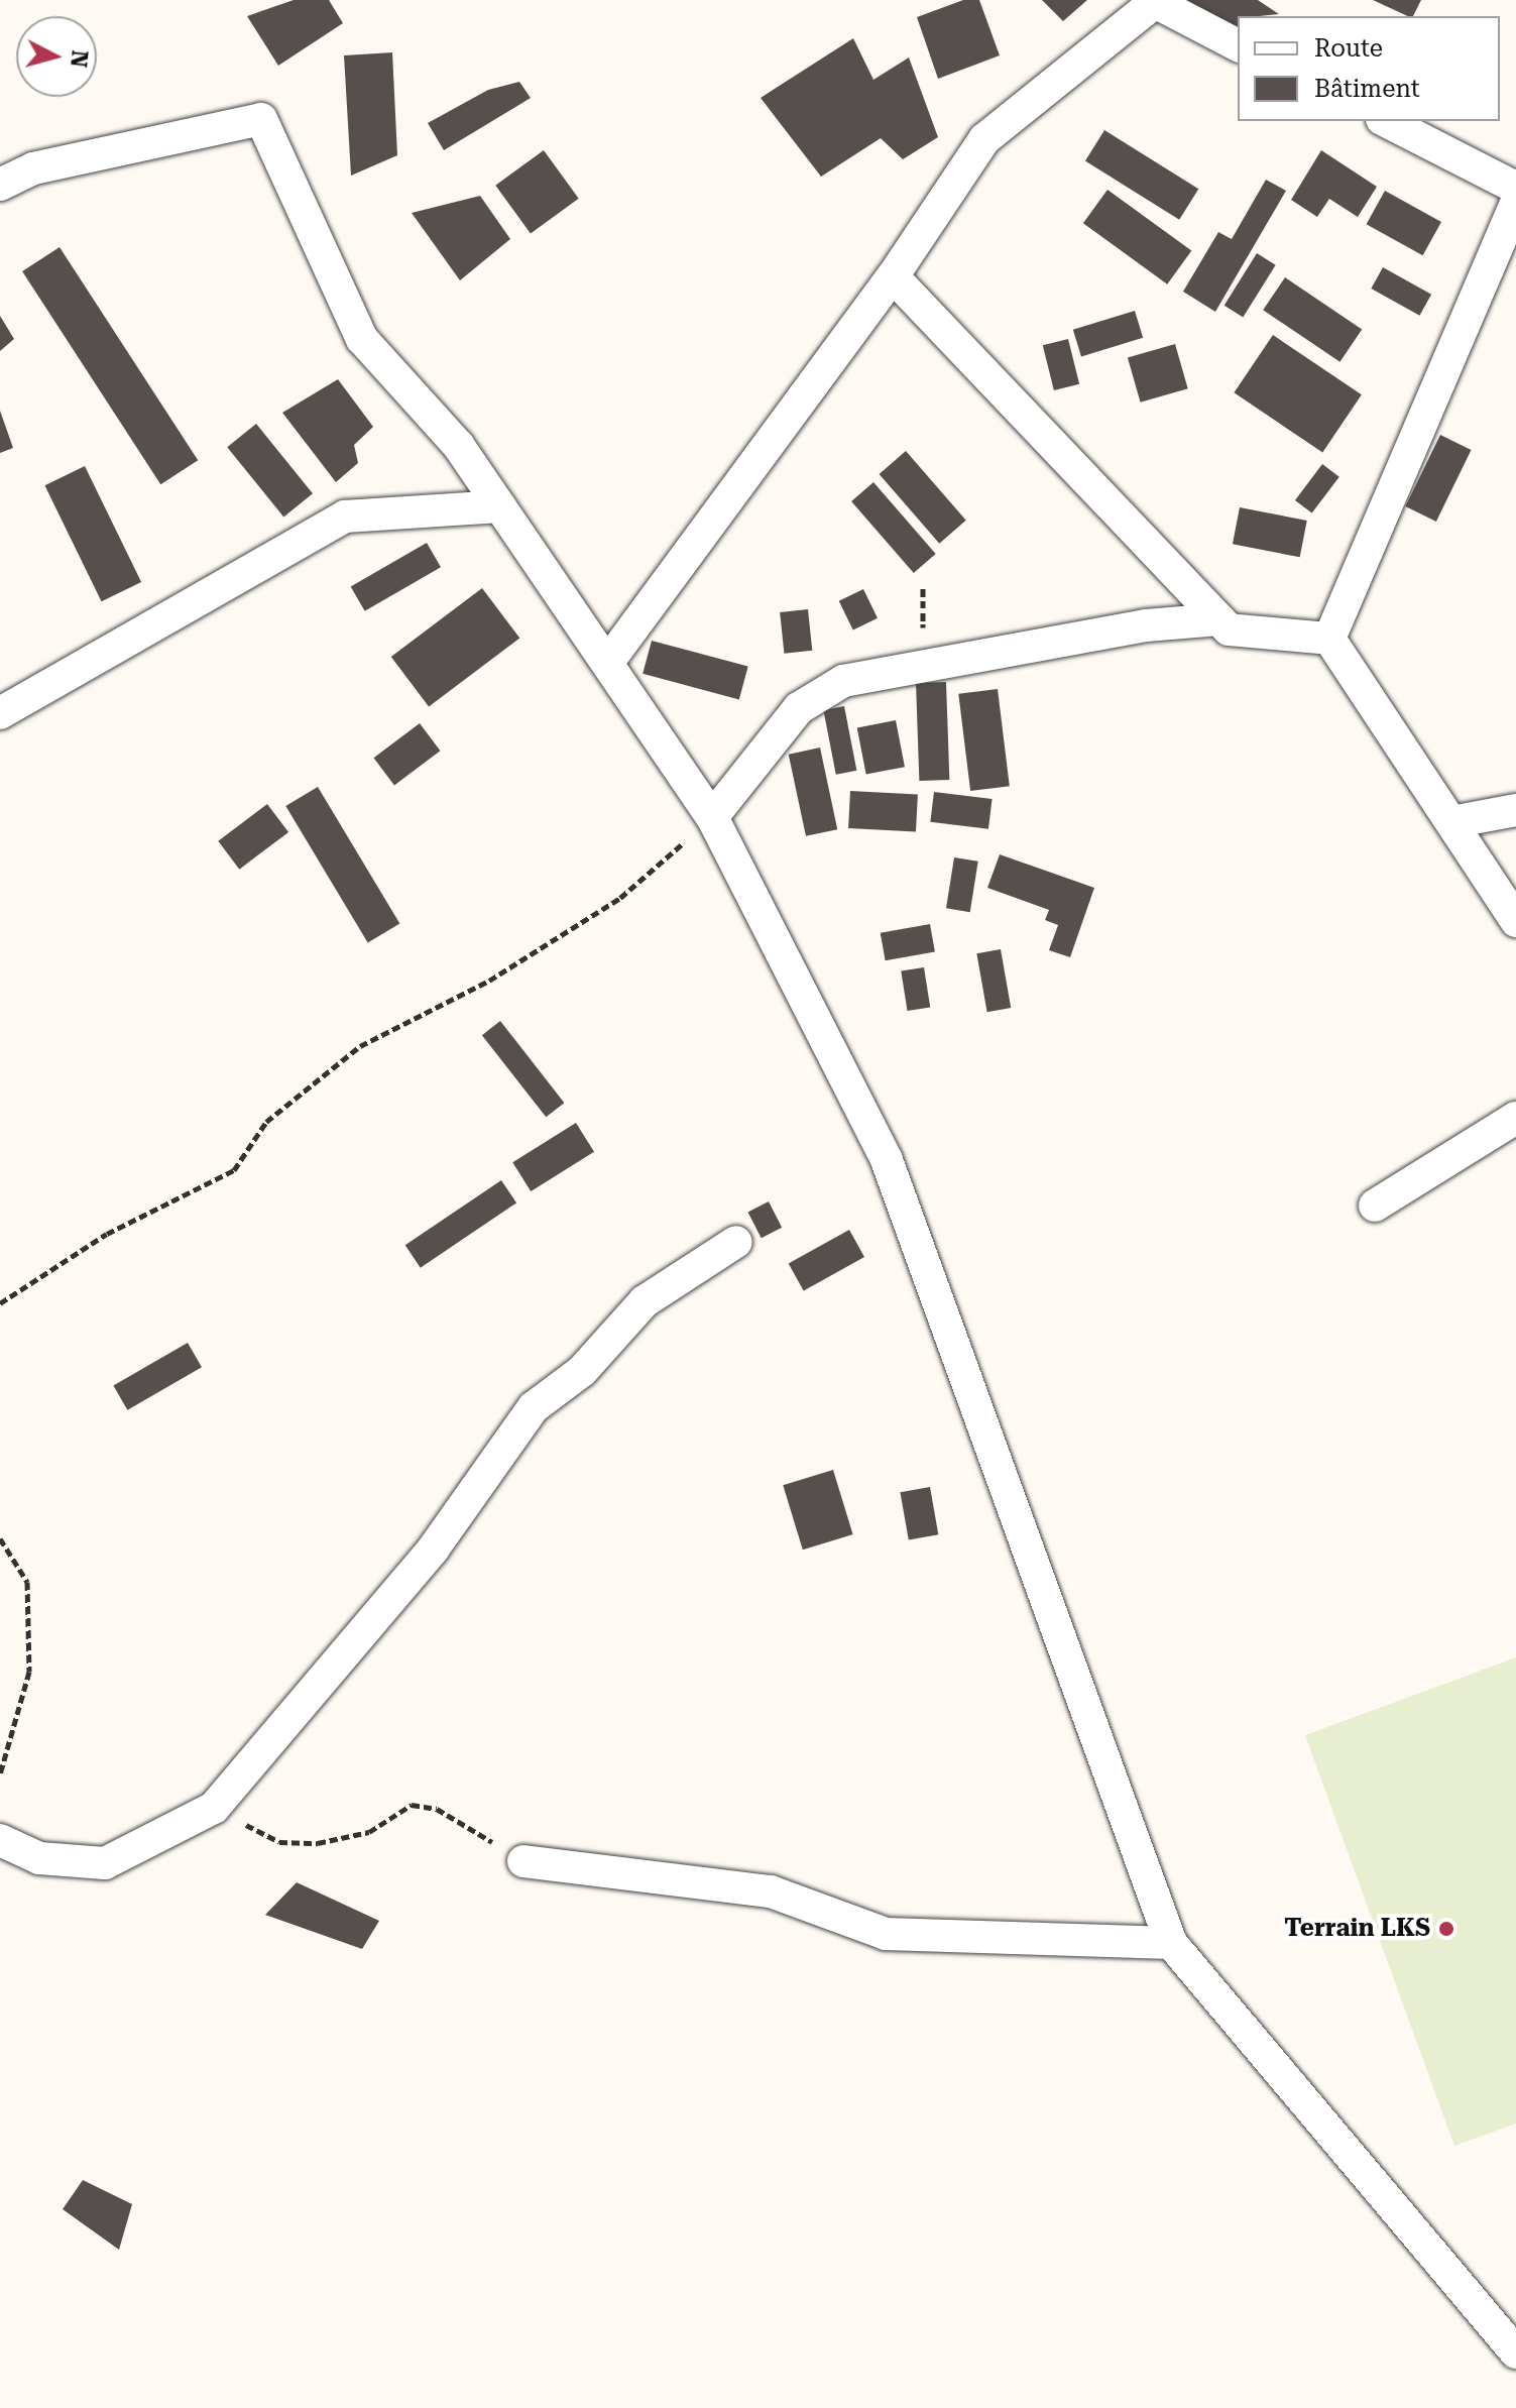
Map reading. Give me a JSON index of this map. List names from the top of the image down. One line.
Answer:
{"places":["Terrain LKS"],"legend":["Route","Bâtiment"],"north":"right"}
